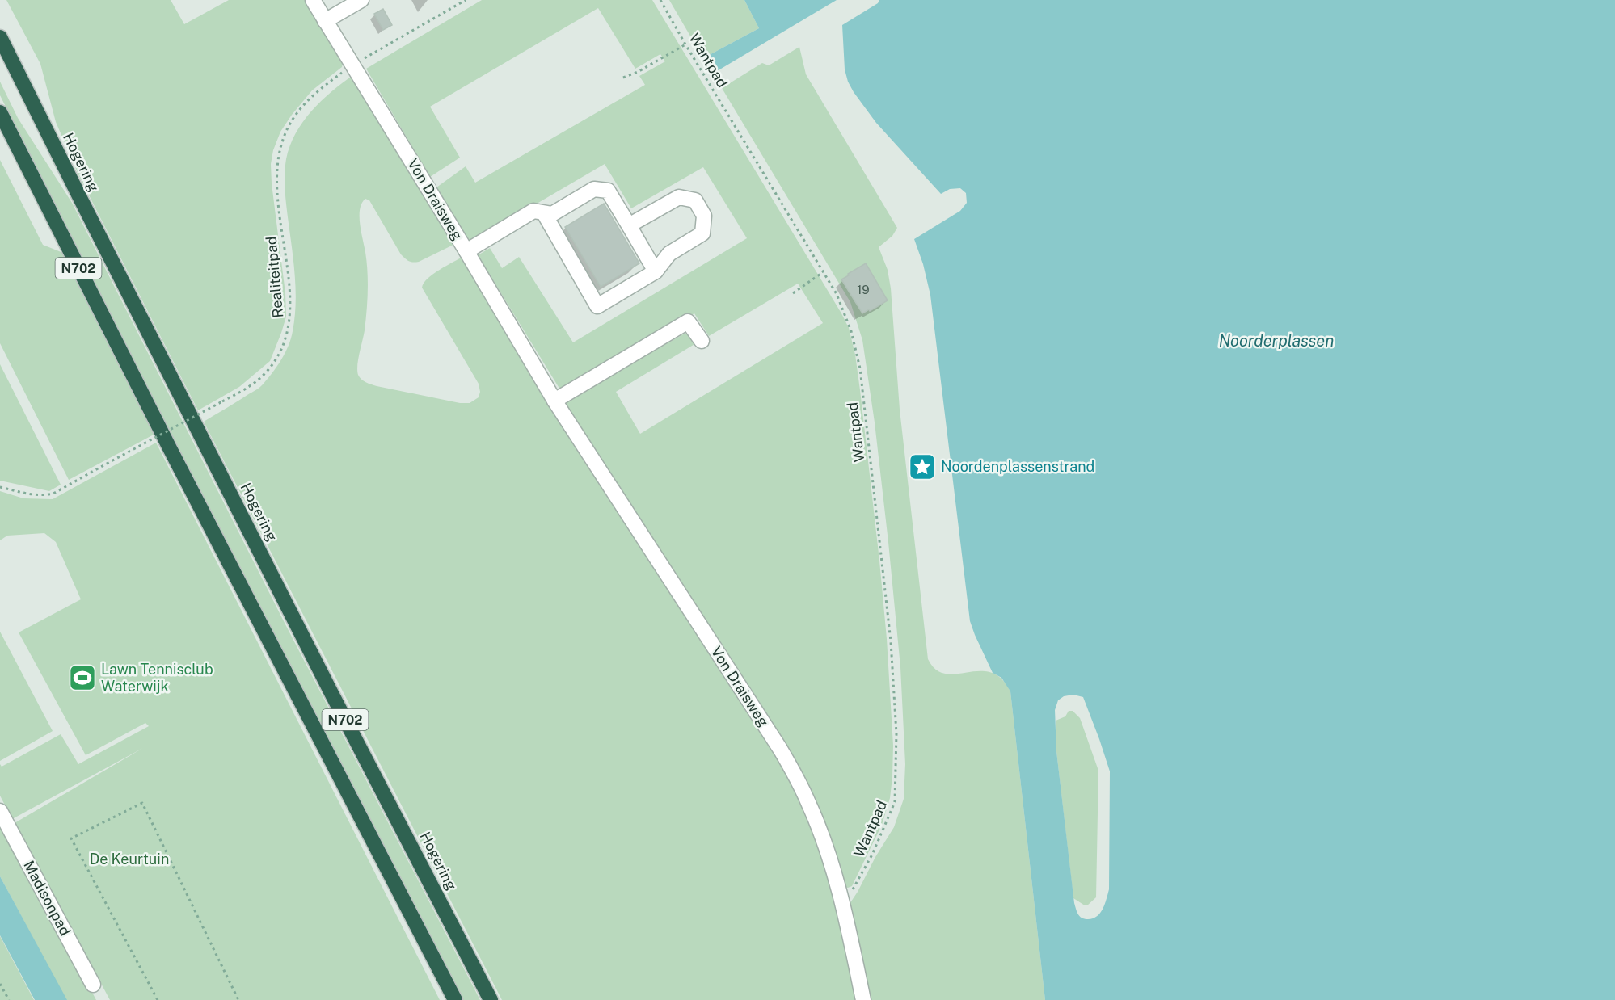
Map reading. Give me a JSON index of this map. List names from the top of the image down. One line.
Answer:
{"streets":{"highway":["Hogering","N702"],"street":["Von Draisweg","Madisonpad"],"path":["Wantpad","Realiteitpad"]},"crossings":[["Wantpad","Von Draisweg"],["Von Draisweg","Realiteitpad"]],"water":["Noorderplassen"],"parks":["De Keurtuin"],"places":{"place":["Noordenplassenstrand"],"sports":["Lawn Tennisclub Waterwijk"]},"house_numbers":["19"]}
